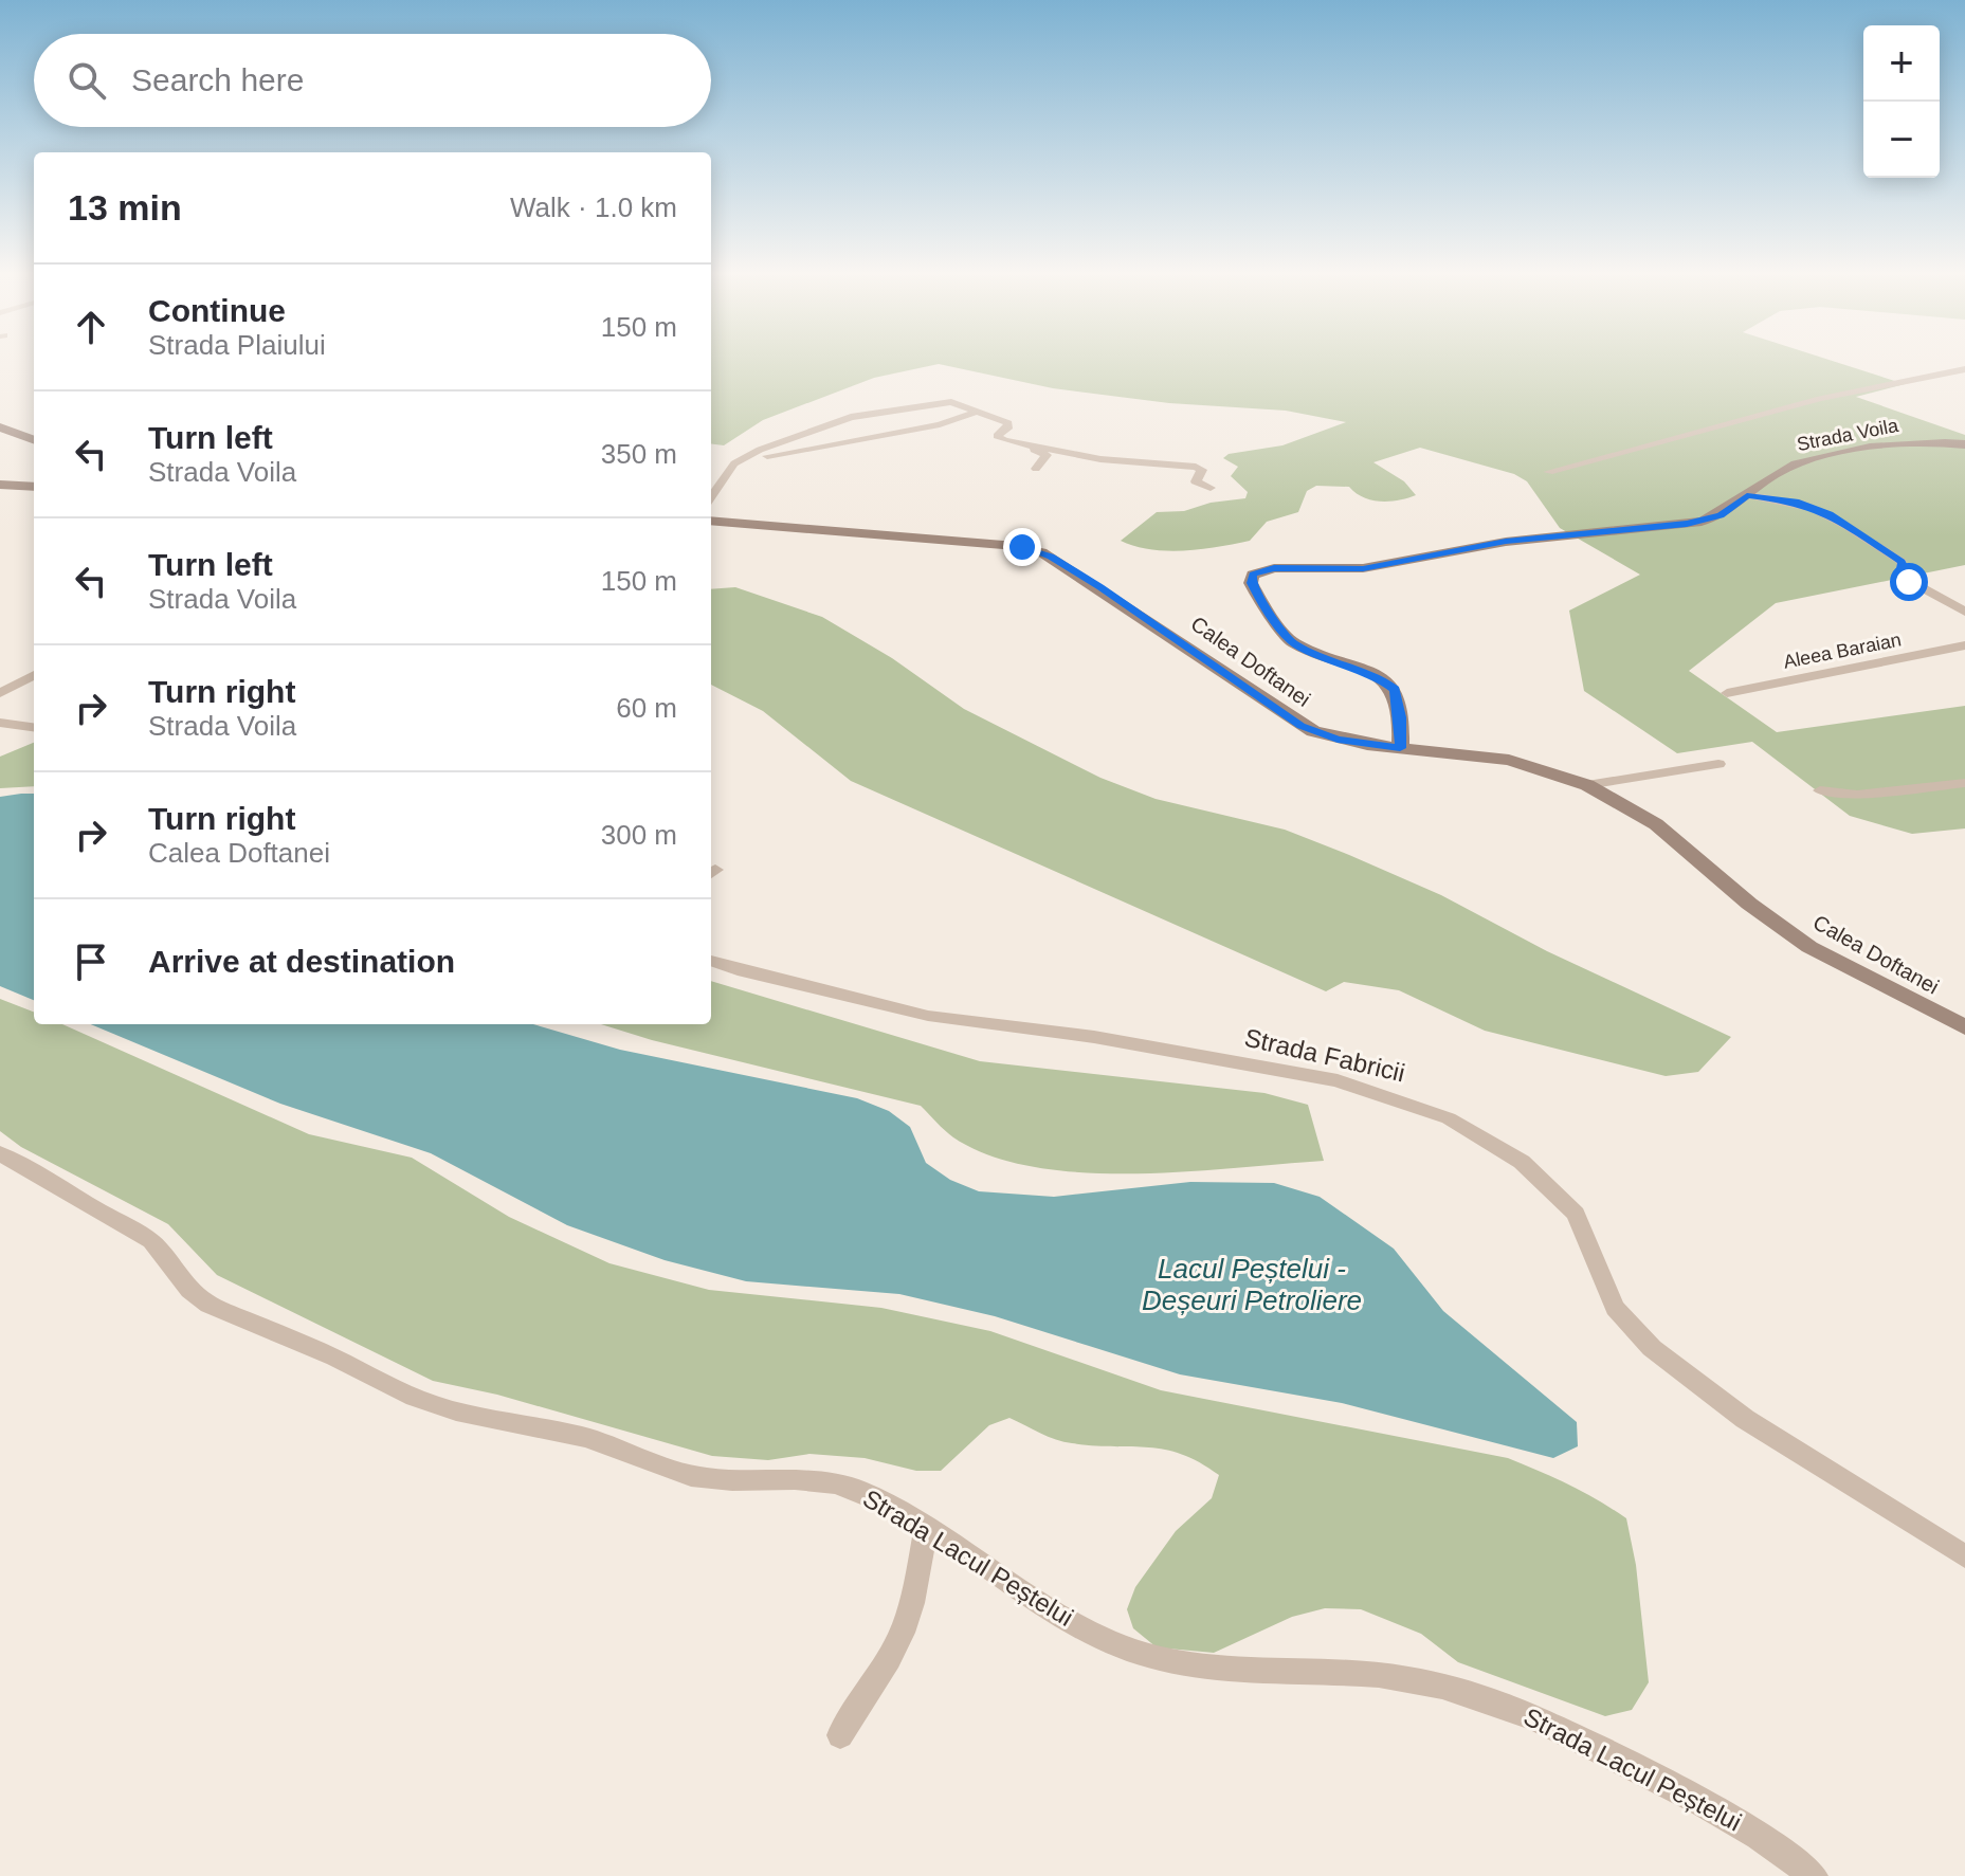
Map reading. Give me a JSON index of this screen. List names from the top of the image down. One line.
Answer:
{"streets":{"main road":["Strada Voila","Calea Doftanei"],"street":["Aleea Baraian","Strada Fabricii","Strada Lacul Peștelui"]},"crossings":[["Strada Voila","Calea Doftanei"]],"water":["Lacul Peștelui - Deșeuri Petroliere"],"page":{"map_buttons":["+","−"],"search":"Search here","heading":["13 min","Walk · 1.0 km"],"list":[["Continue","Strada Plaiului","150 m"],["Turn left","Strada Voila","350 m"],["Turn left","Strada Voila","150 m"],["Turn right","Strada Voila","60 m"],["Turn right","Calea Doftanei","300 m"],"Arrive at destination"]}}
